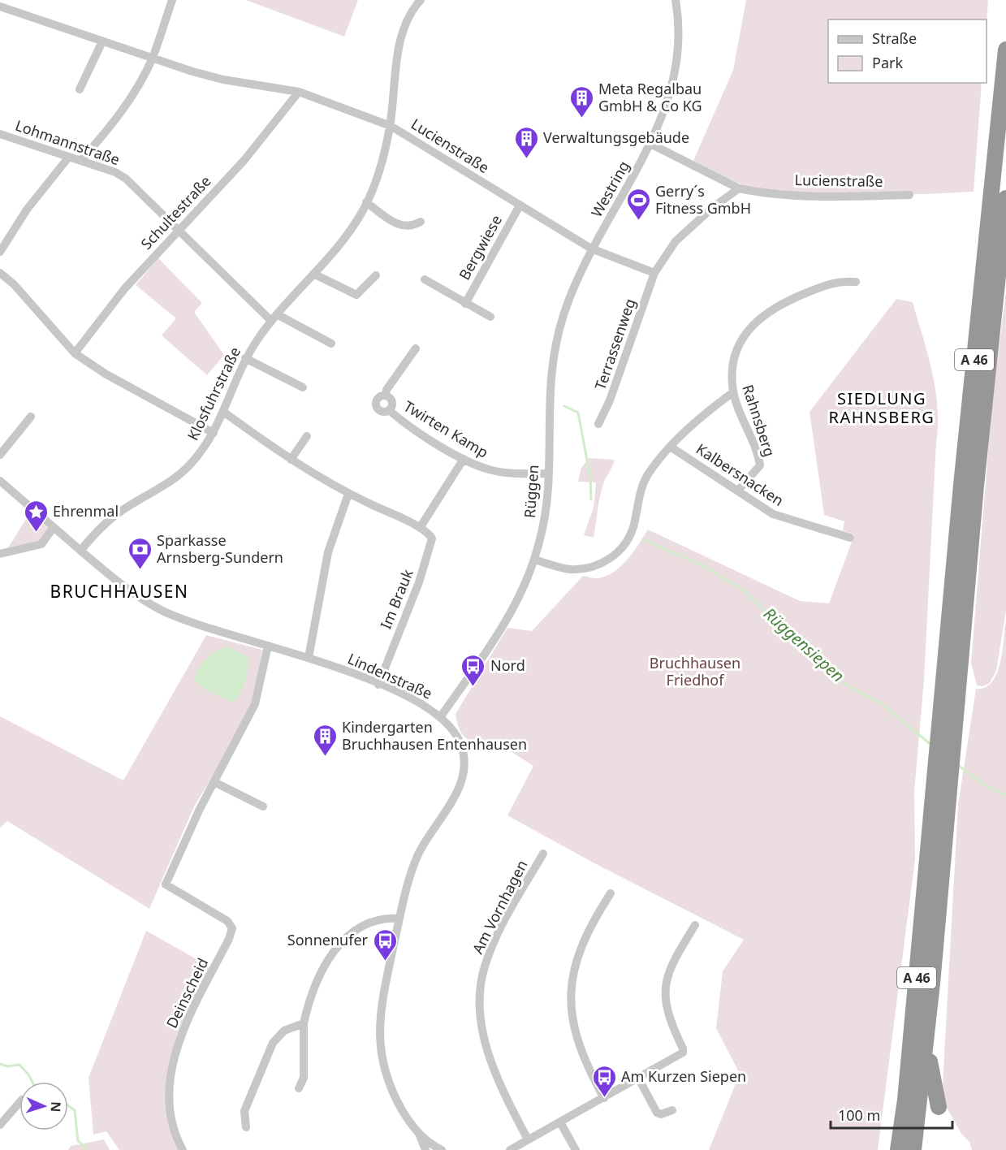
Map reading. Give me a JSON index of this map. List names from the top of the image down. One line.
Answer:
{"streets":{"highway":["A 46"],"street":["Lohmannstraße","Lucienstraße","Westring","Schultestraße","Bergwiese","Terrassenweg","Klosfuhrstraße","Rahnsberg","Twirten Kamp","Kalbersnacken","Rüggen","Im Brauk","Lindenstraße","Am Vornhagen","Deinscheid"]},"crossings":[["Lohmannstraße","Schultestraße"],["Lohmannstraße","Klosfuhrstraße"],["Lucienstraße","Westring"],["Lucienstraße","Schultestraße"],["Lucienstraße","Bergwiese"],["Lucienstraße","Terrassenweg"],["Lucienstraße","Klosfuhrstraße"],["Lucienstraße","Rüggen"],["Westring","Rüggen"],["Klosfuhrstraße","Lindenstraße"],["Rahnsberg","Kalbersnacken"],["Twirten Kamp","Rüggen"],["Kalbersnacken","Rüggen"],["Rüggen","Lindenstraße"],["Im Brauk","Lindenstraße"]],"districts":["SIEDLUNG RAHNSBERG","BRUCHHAUSEN"],"water":["Rüggensiepen"],"parks":["Bruchhausen Friedhof"],"places":{"building":["Meta Regalbau GmbH & Co KG","Verwaltungsgebäude","Kindergarten Bruchhausen Entenhausen"],"sports":["Gerry´s Fitness GmbH"],"place":["Ehrenmal"],"bank":["Sparkasse Arnsberg-Sundern"],"bus stop":["Nord","Sonnenufer","Am Kurzen Siepen"]},"legend":["Straße","Park"],"scale_bar":"100 m","north":"right"}
